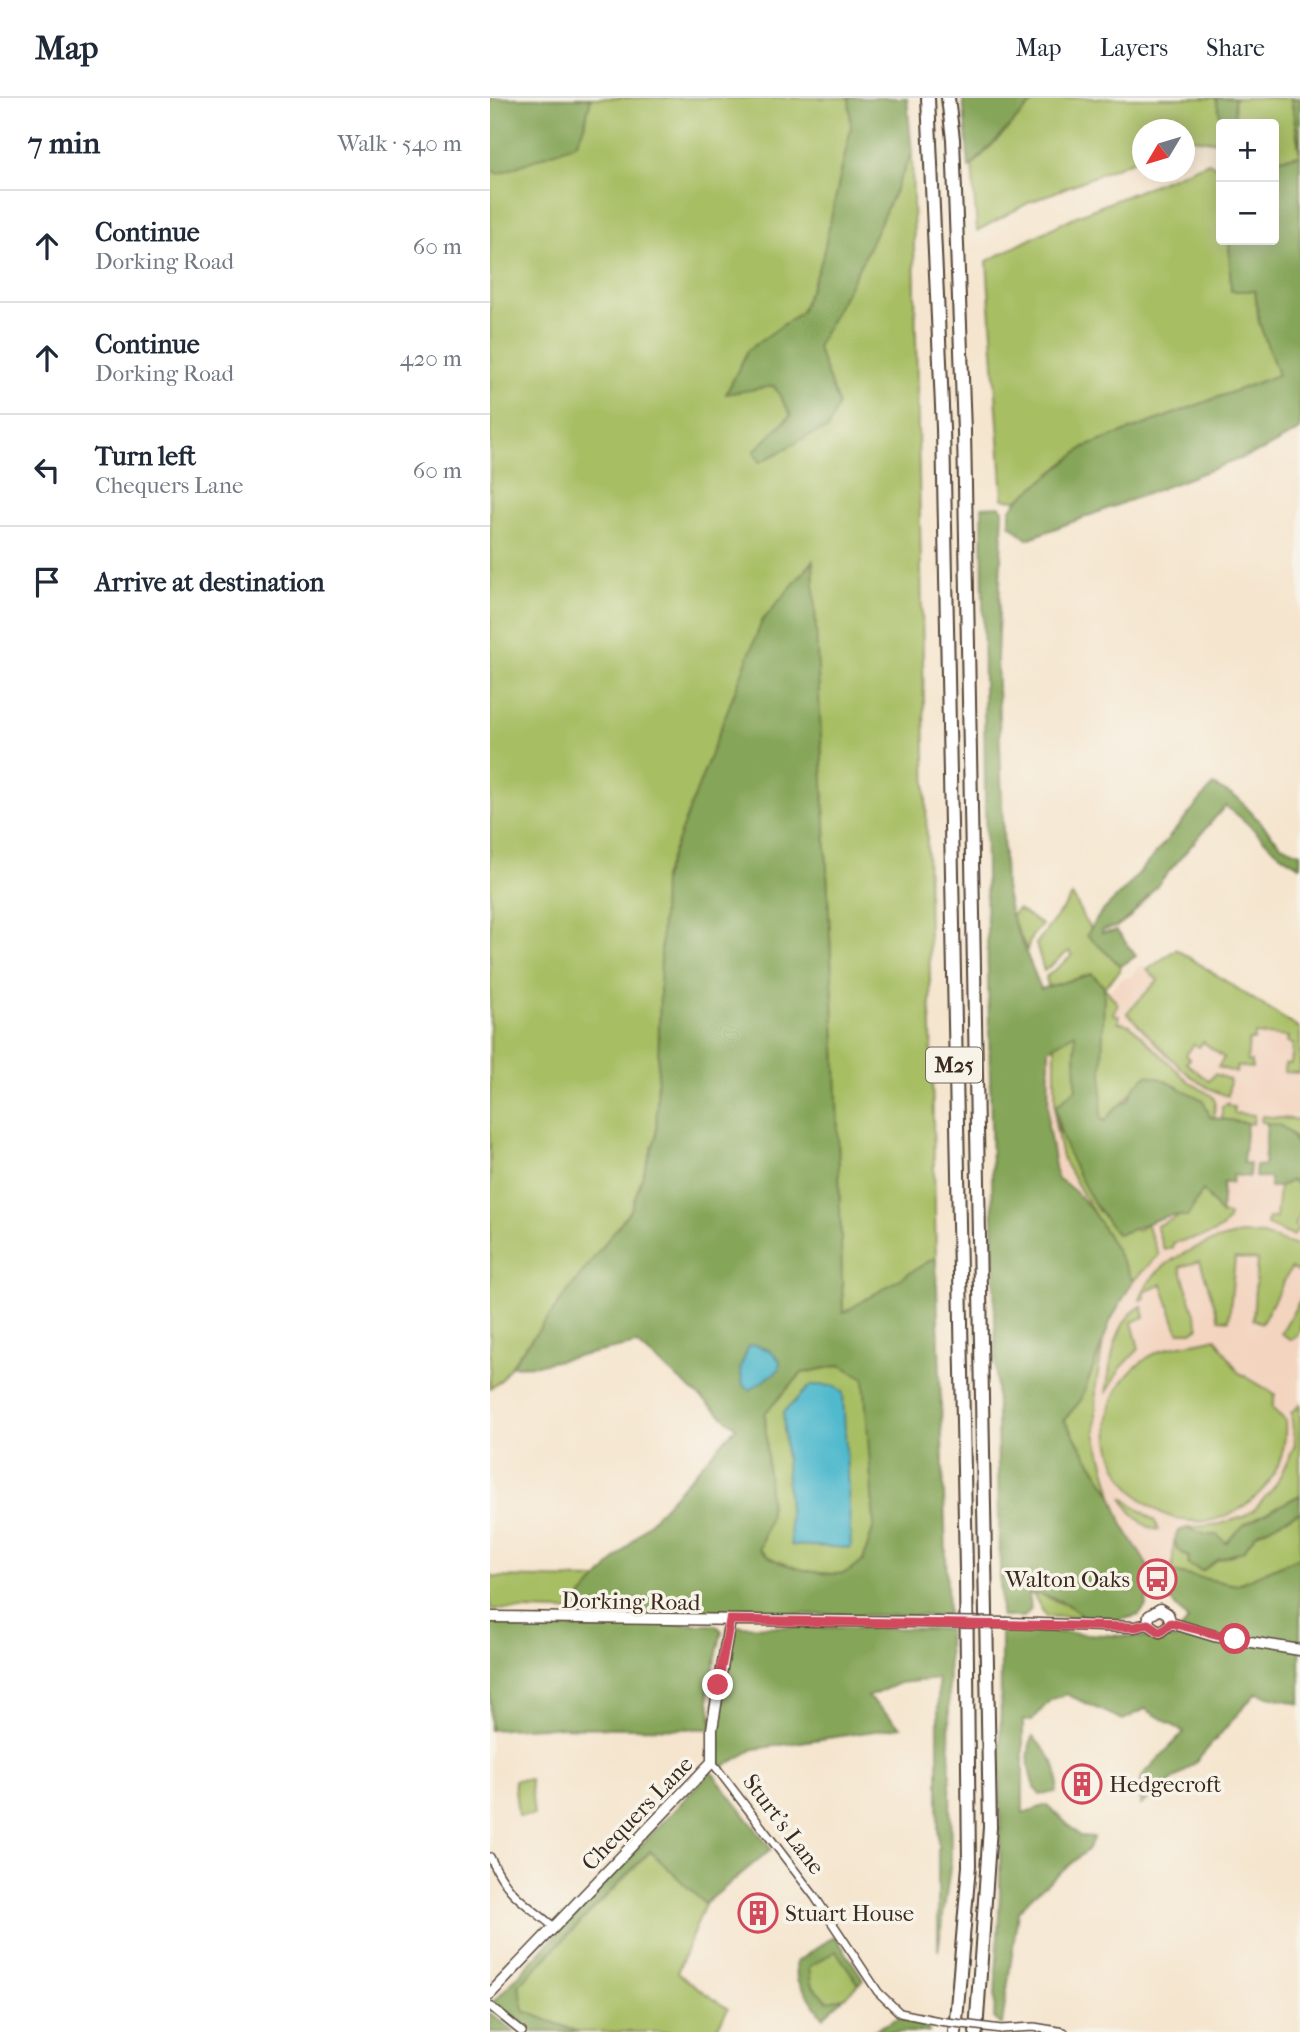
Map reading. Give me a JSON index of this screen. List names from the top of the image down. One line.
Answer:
{"streets":{"highway":["M25"],"main road":["Dorking Road","Chequers Lane"],"street":["Sturt's Lane"]},"crossings":[["Dorking Road","Chequers Lane"],["Chequers Lane","Sturt's Lane"]],"places":{"bus stop":["Walton Oaks"],"building":["Hedgecroft","Stuart House"]},"north":"bottom left","page":{"header":"Map","nav":["Map","Layers","Share"],"heading":["7 min","Walk · 540 m"],"map_buttons":["+","−"],"list":[["Continue","Dorking Road","60 m"],["Continue","Dorking Road","420 m"],["Turn left","Chequers Lane","60 m"],"Arrive at destination"]}}
